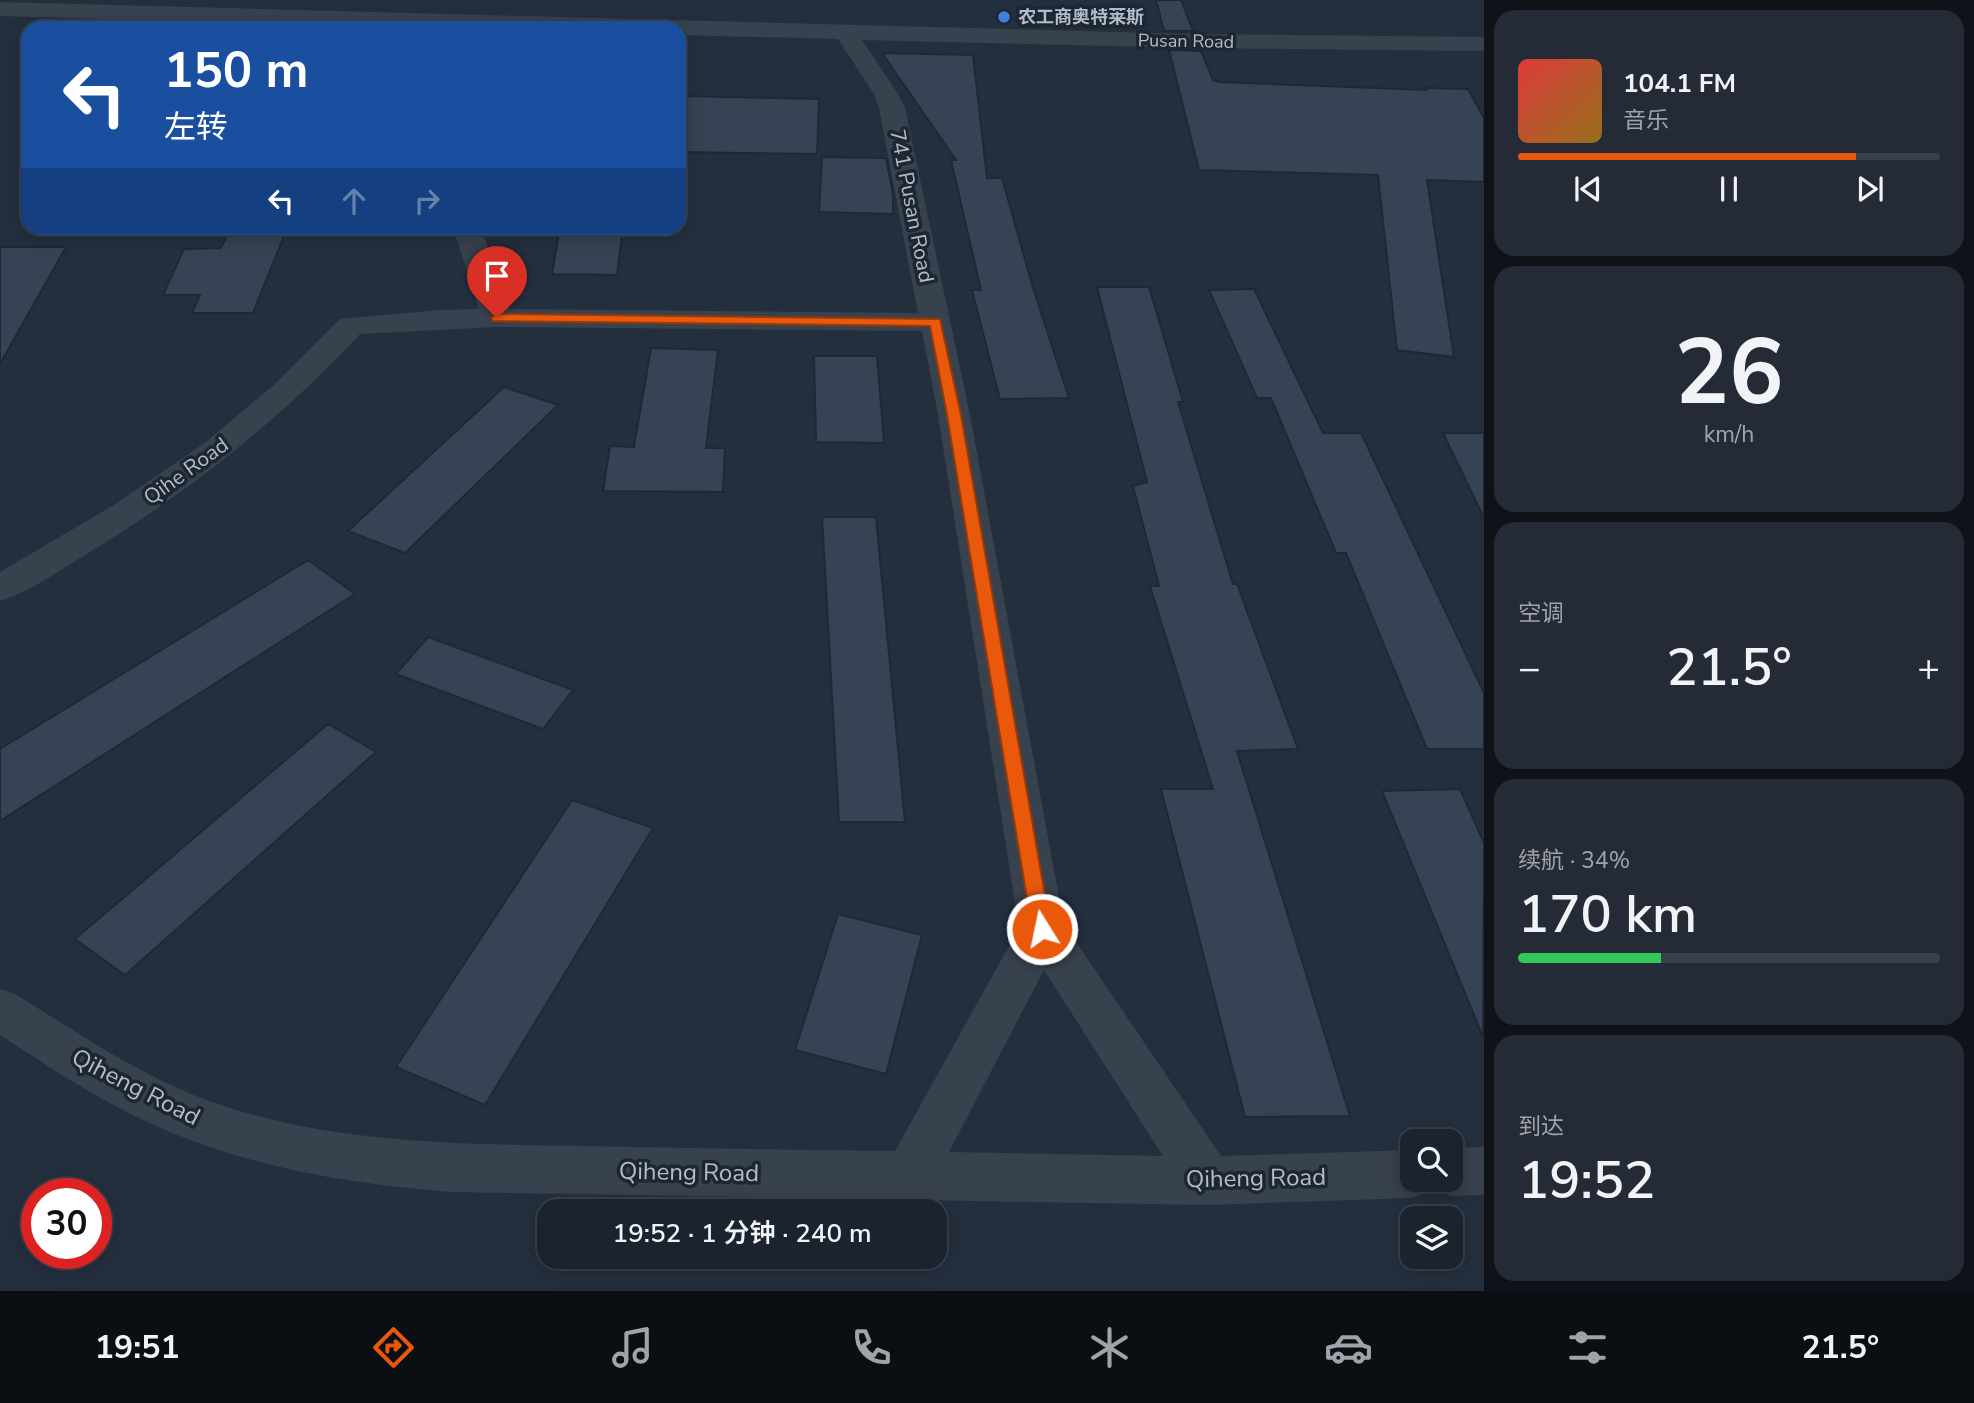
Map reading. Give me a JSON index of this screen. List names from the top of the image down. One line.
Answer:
{"streets":{"street":["Pusan Road","741 Pusan Road","Qihe Road","Qiheng Road"]},"crossings":[["Pusan Road","741 Pusan Road"]],"places":["农工商奥特莱斯"],"page":{"turn":["150 m","左转"],"song":["104.1 FM","音乐"],"tile":[["26","km/h"],"空调",["续航 · 34%","170 km"],["到达","19:52"]],"heat":["−","21.5°","+"],"limit":"30","trip":"19:52 · 1 分钟 · 240 m","tabs":["19:51","21.5°"]}}
